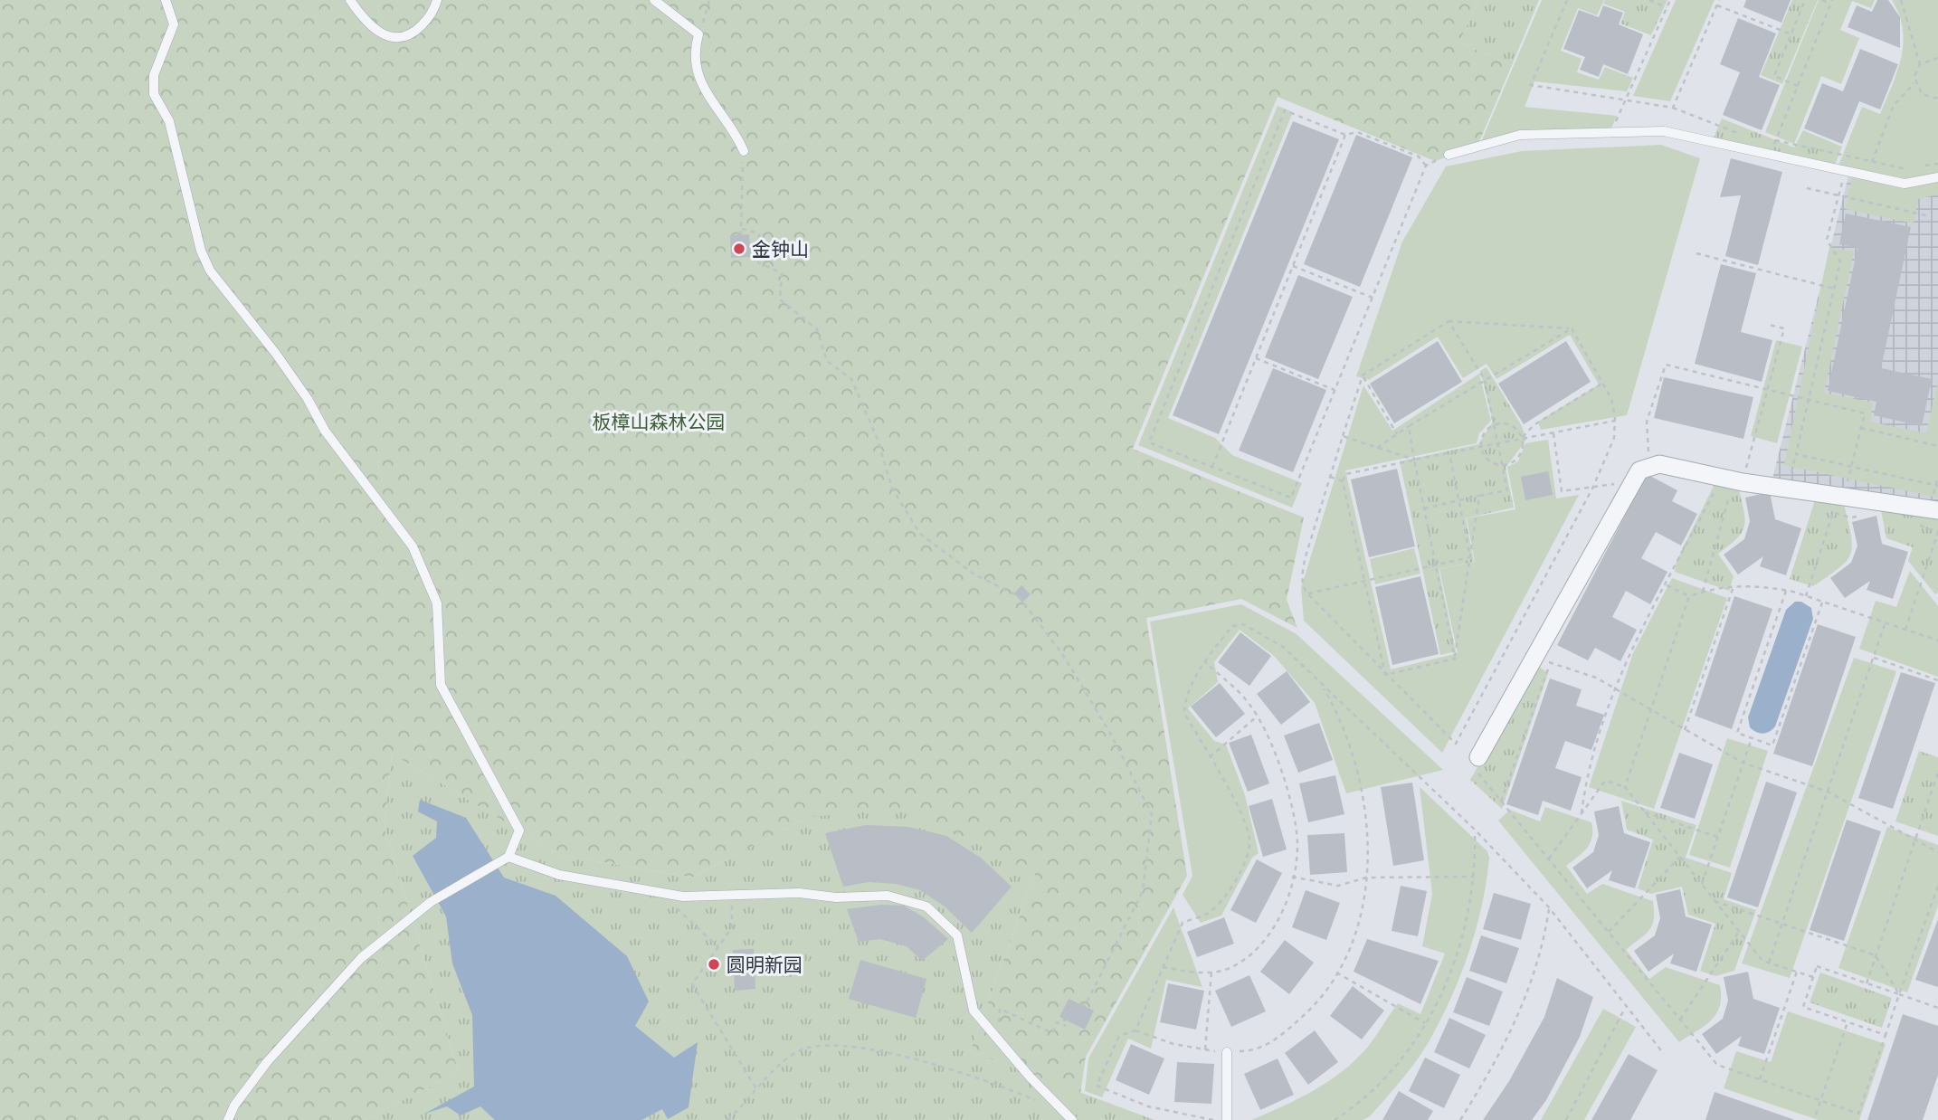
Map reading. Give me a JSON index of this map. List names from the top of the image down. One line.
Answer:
{"parks":["板樟山森林公园"],"places":["金钟山","圆明新园"]}
